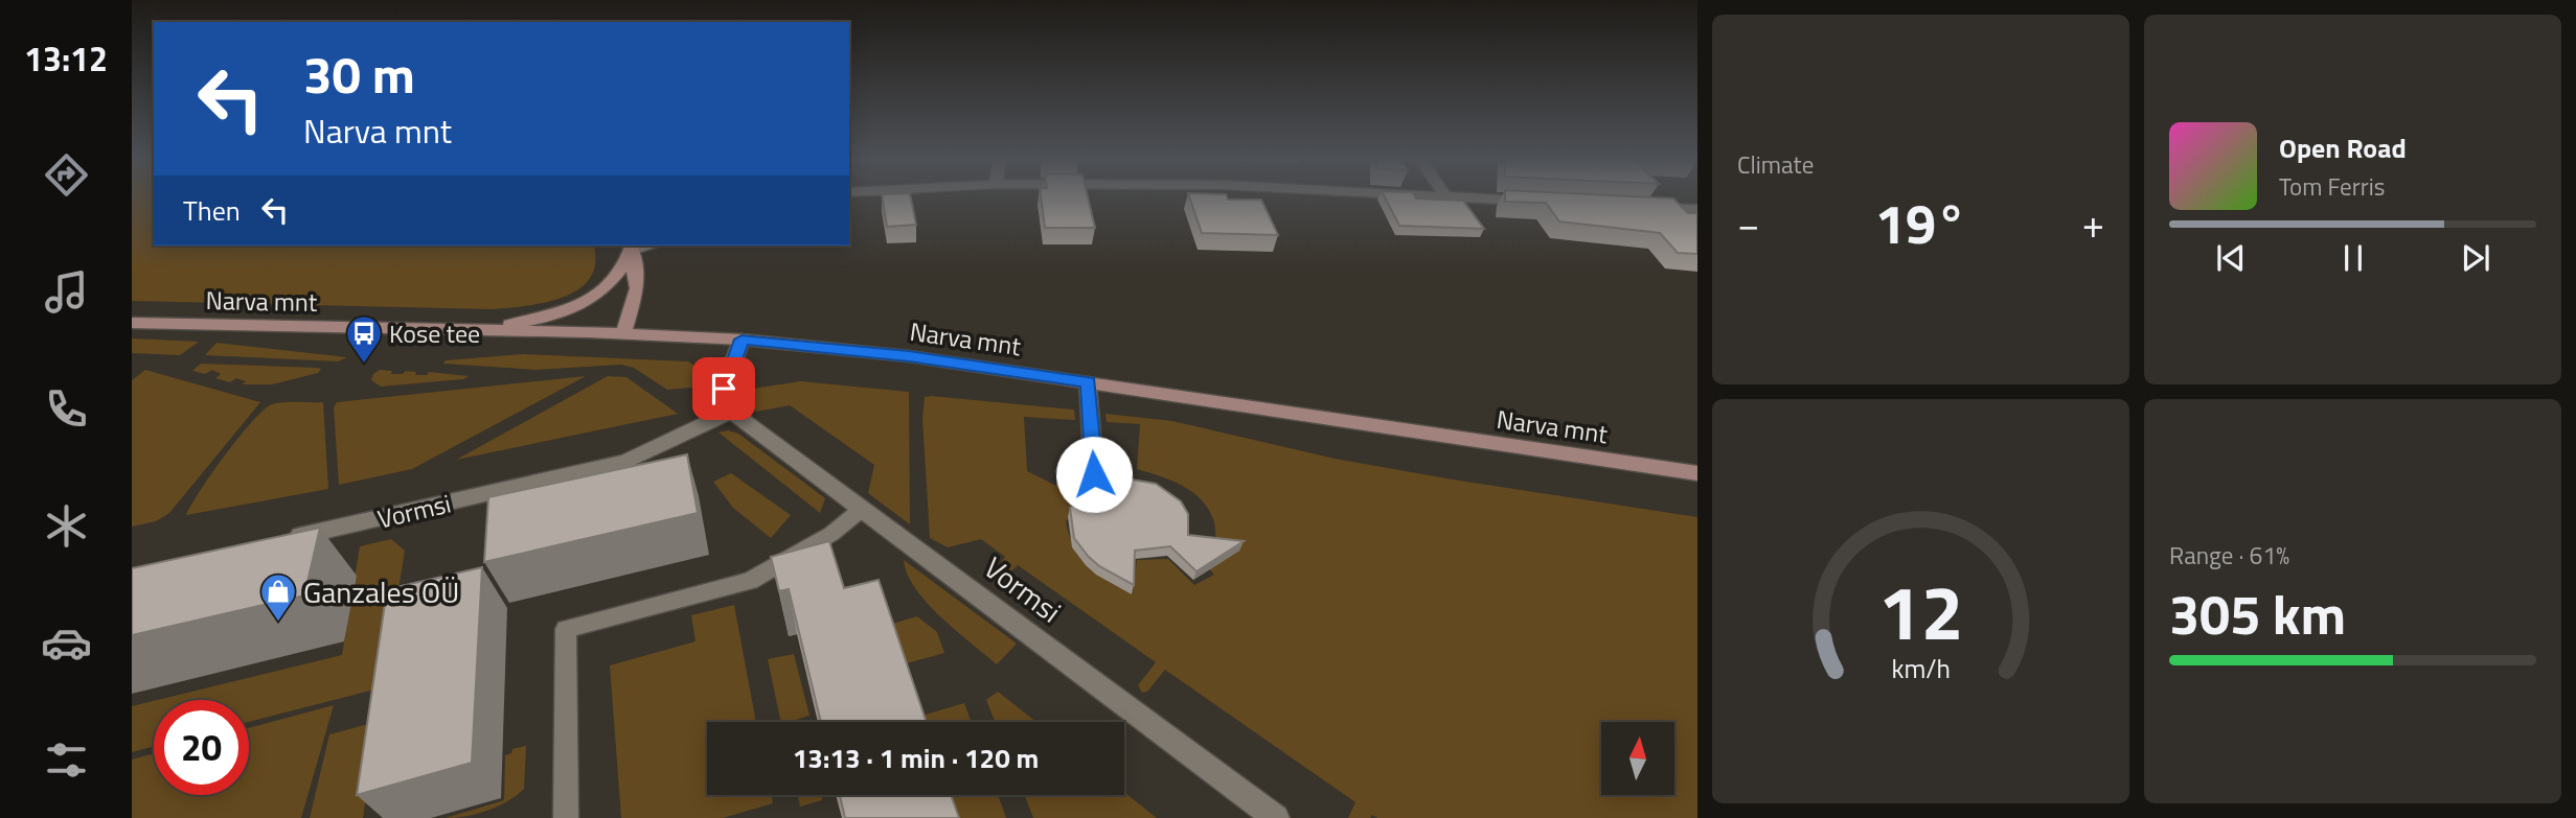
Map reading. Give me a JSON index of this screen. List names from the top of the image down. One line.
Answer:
{"streets":{"main road":["Narva mnt"],"street":["Vormsi"]},"places":{"bus stop":["Kose tee"],"shop":["Ganzales OÜ"]},"north":"top","page":{"tabs":"13:12","tile":["Climate",["Range · 61%","305 km"]],"turn":["30 m","Narva mnt"],"song":["Open Road","Tom Ferris"],"then":"Then","heat":["−","19°","+"],"limit":"20","trip":"13:13 · 1 min · 120 m","gauge":["12","km/h"]}}
